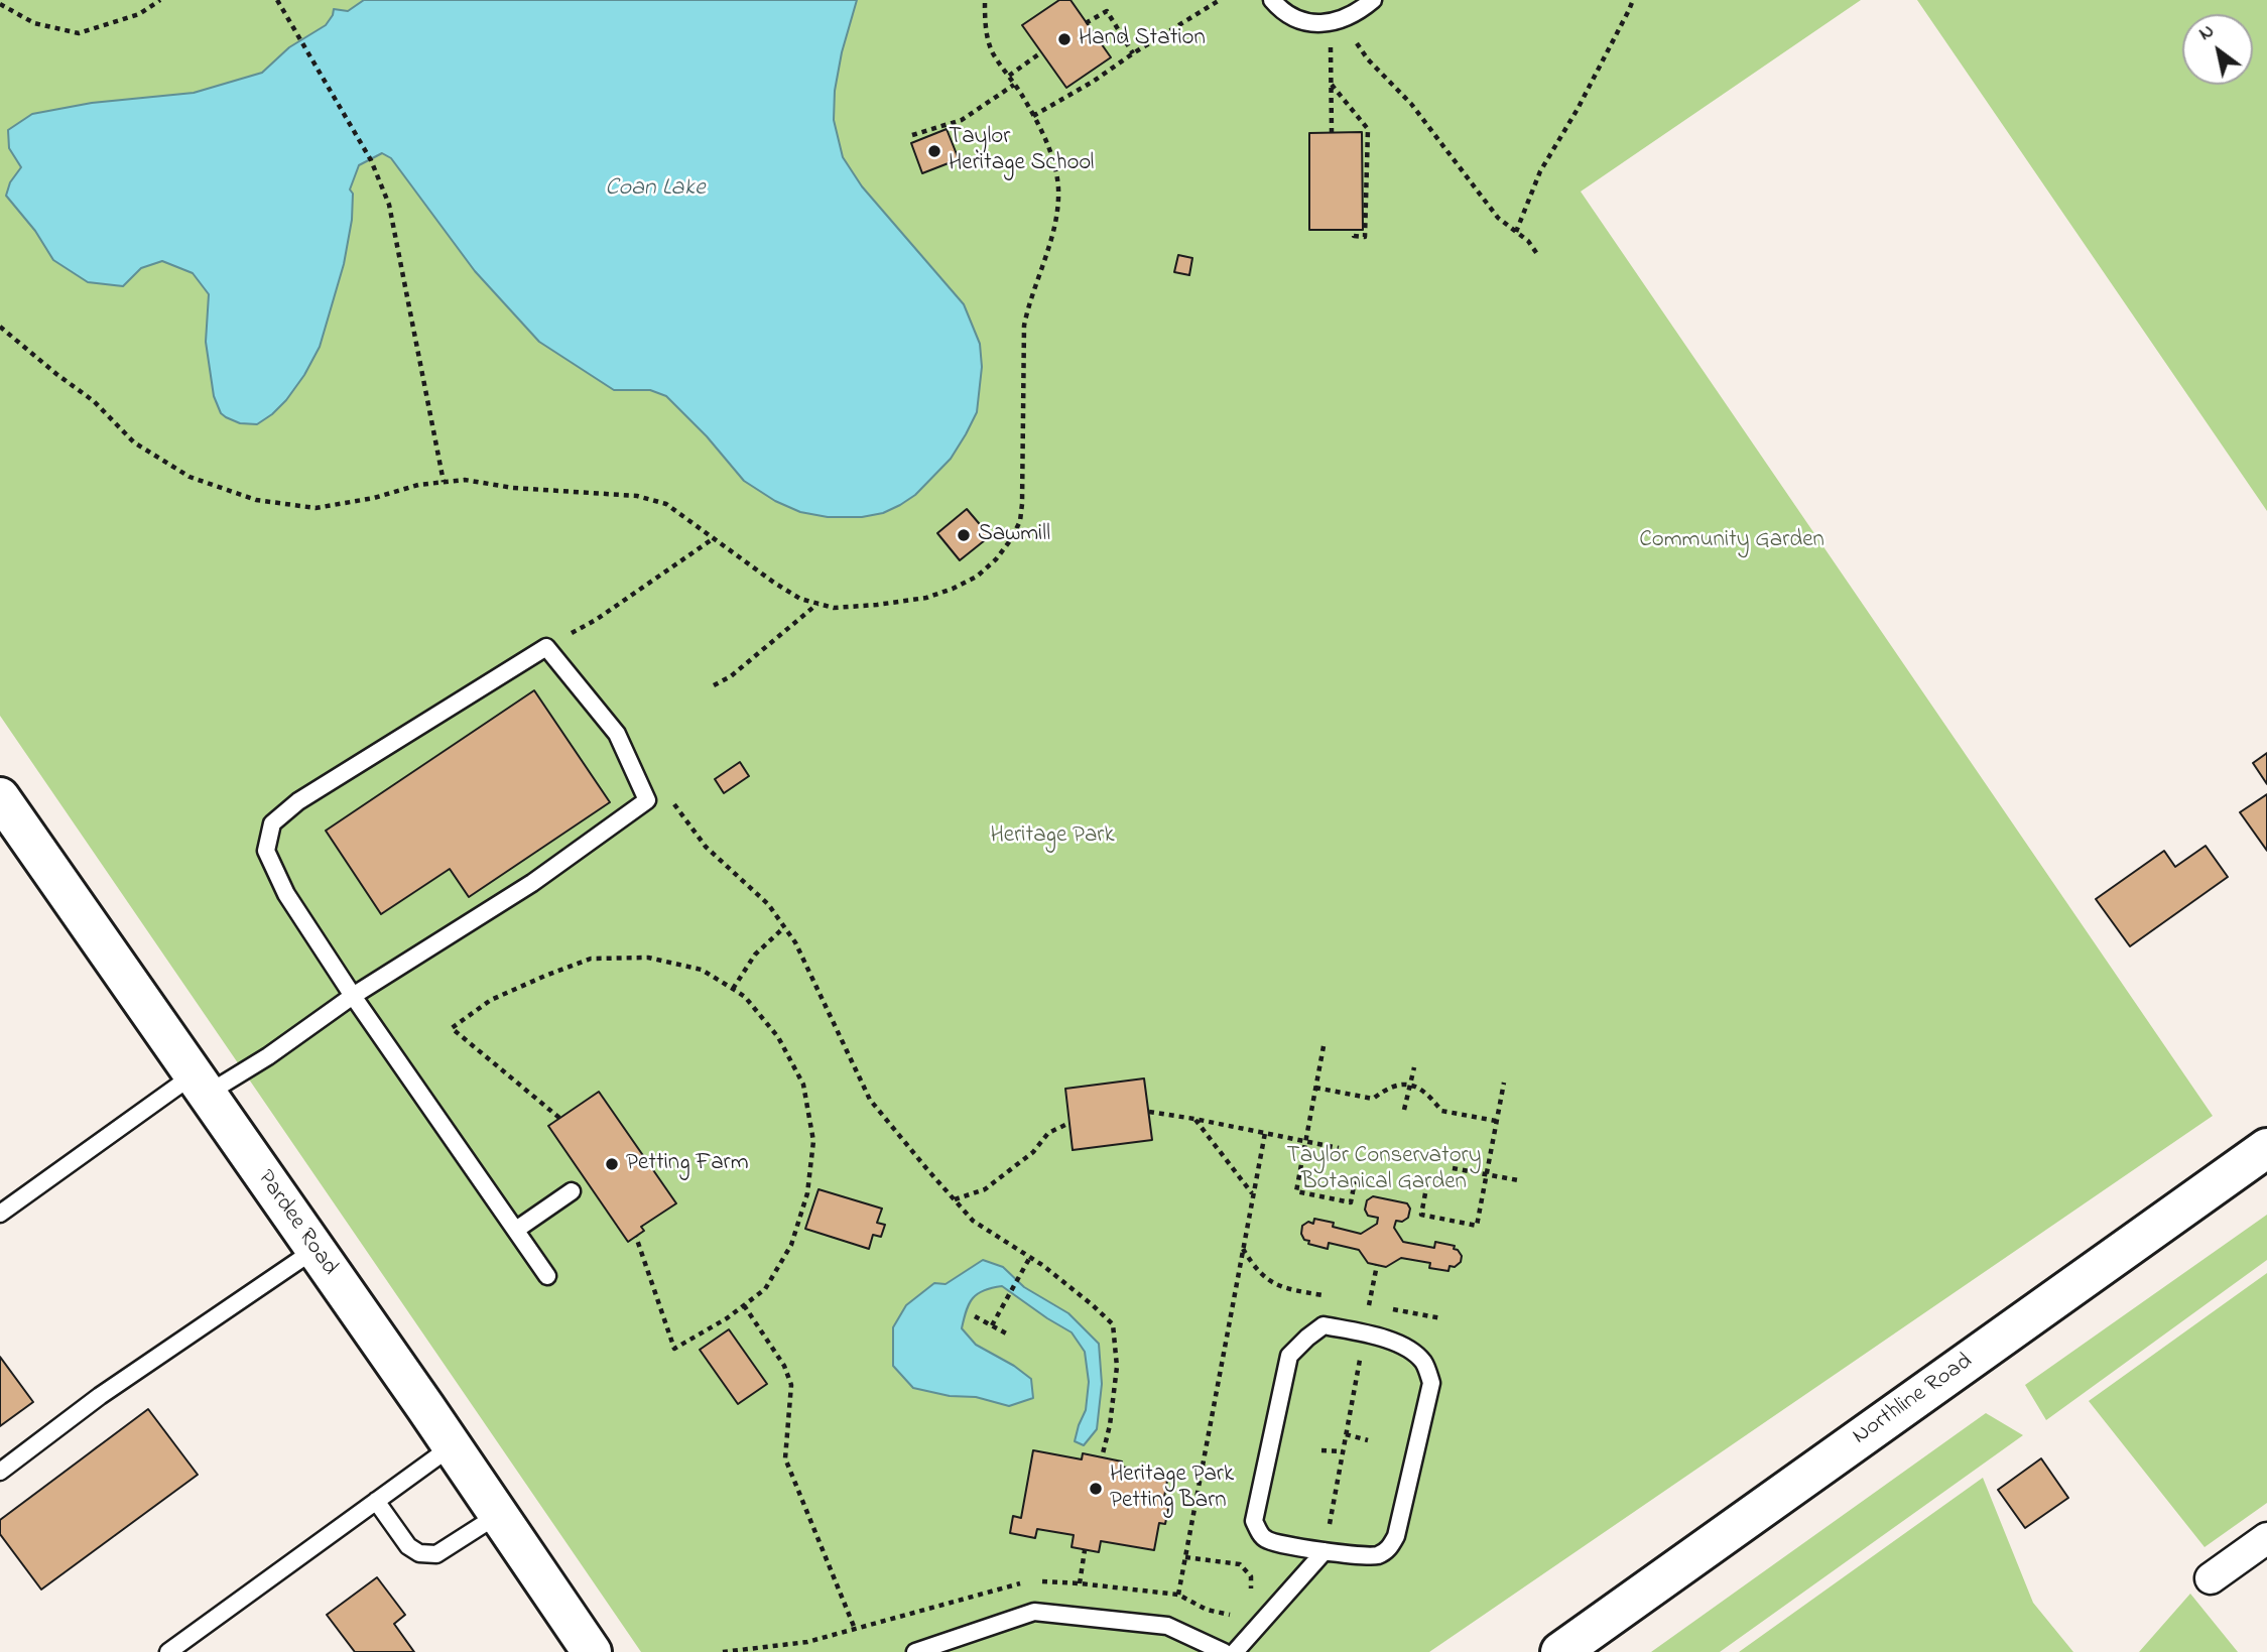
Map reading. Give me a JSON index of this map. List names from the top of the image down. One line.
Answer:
{"streets":{"main road":["Pardee Road","Northline Road"]},"water":["Coan Lake"],"parks":["Community Garden","Heritage Park","Taylor Conservatory Botanical Garden"],"places":["Hand Station","Taylor Heritage School","Sawmill","Petting Farm","Heritage Park Petting Barn"],"north":"top left"}
